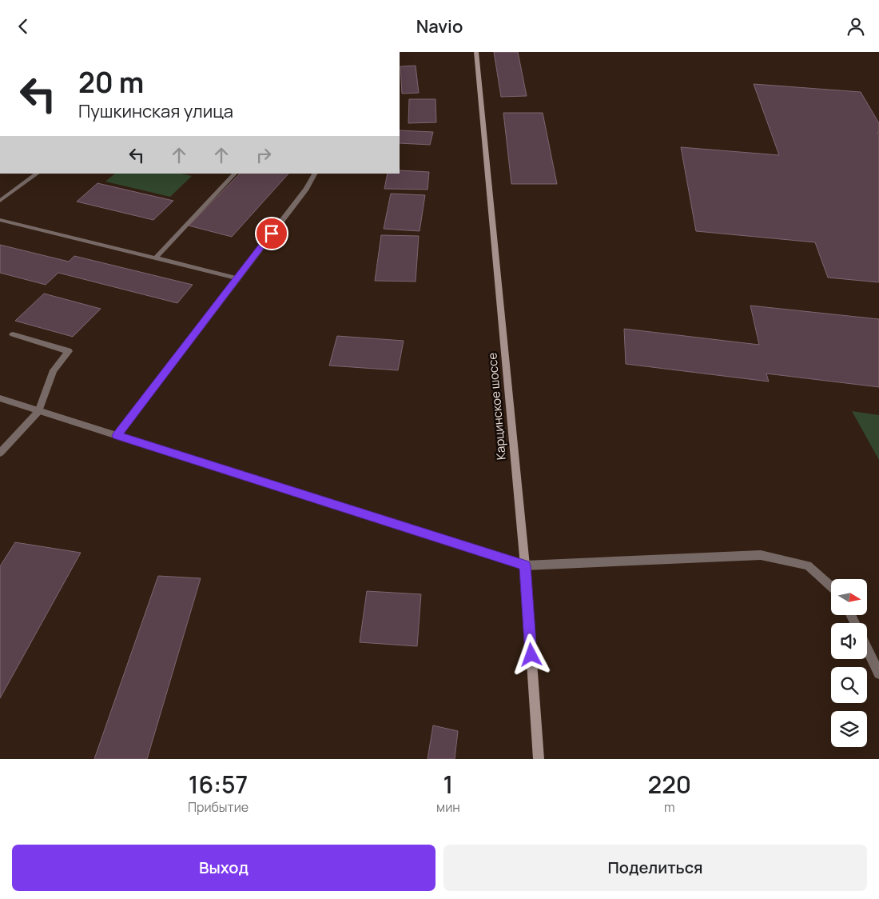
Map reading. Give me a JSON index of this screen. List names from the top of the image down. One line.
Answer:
{"streets":{"main road":["Карцинское шоссе"]},"north":"right","page":{"header":"Navio","turn":["20 m","Пушкинская улица"],"eta":["16:57","Прибытие","1","мин","220","m"],"buttons":["Выход","Поделиться"]}}
